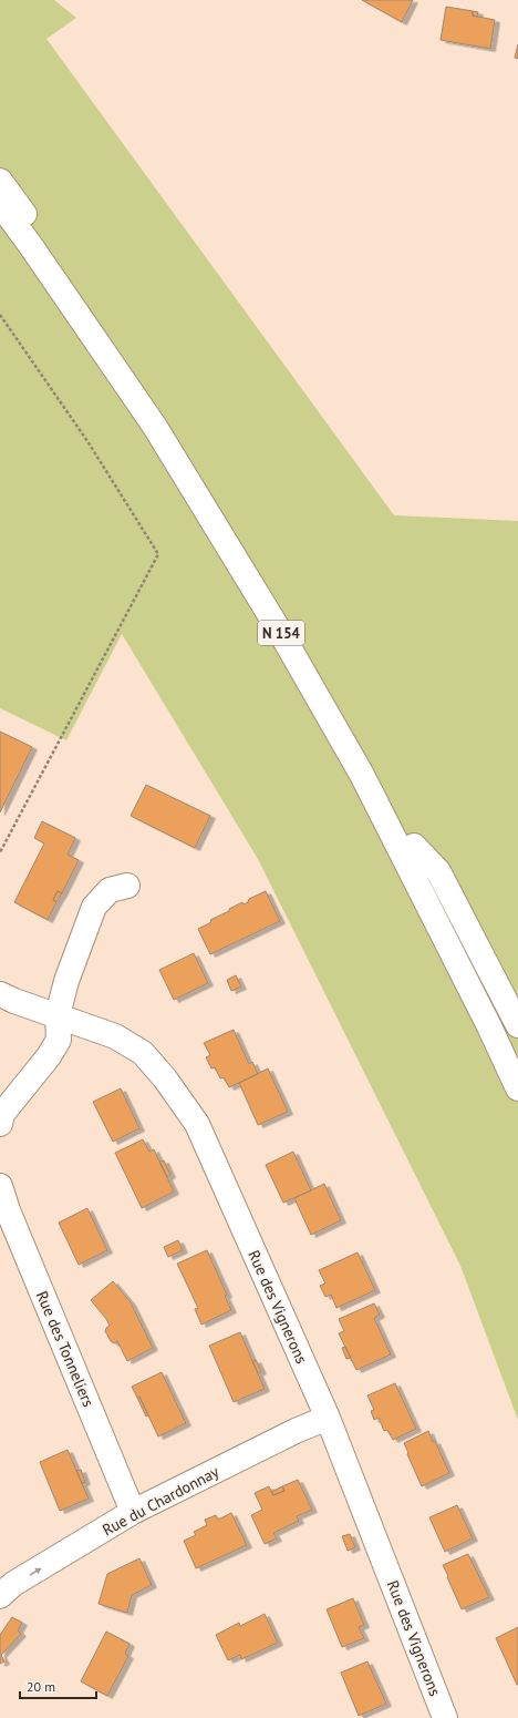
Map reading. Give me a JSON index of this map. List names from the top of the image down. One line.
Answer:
{"streets":{"main road":["N 154","Rue des Vignerons","Rue des Tonneliers","Rue du Chardonnay"]},"crossings":[["Rue des Vignerons","Rue du Chardonnay"],["Rue des Tonneliers","Rue du Chardonnay"]],"one_way":["Rue du Chardonnay"],"scale_bar":"20 m"}
